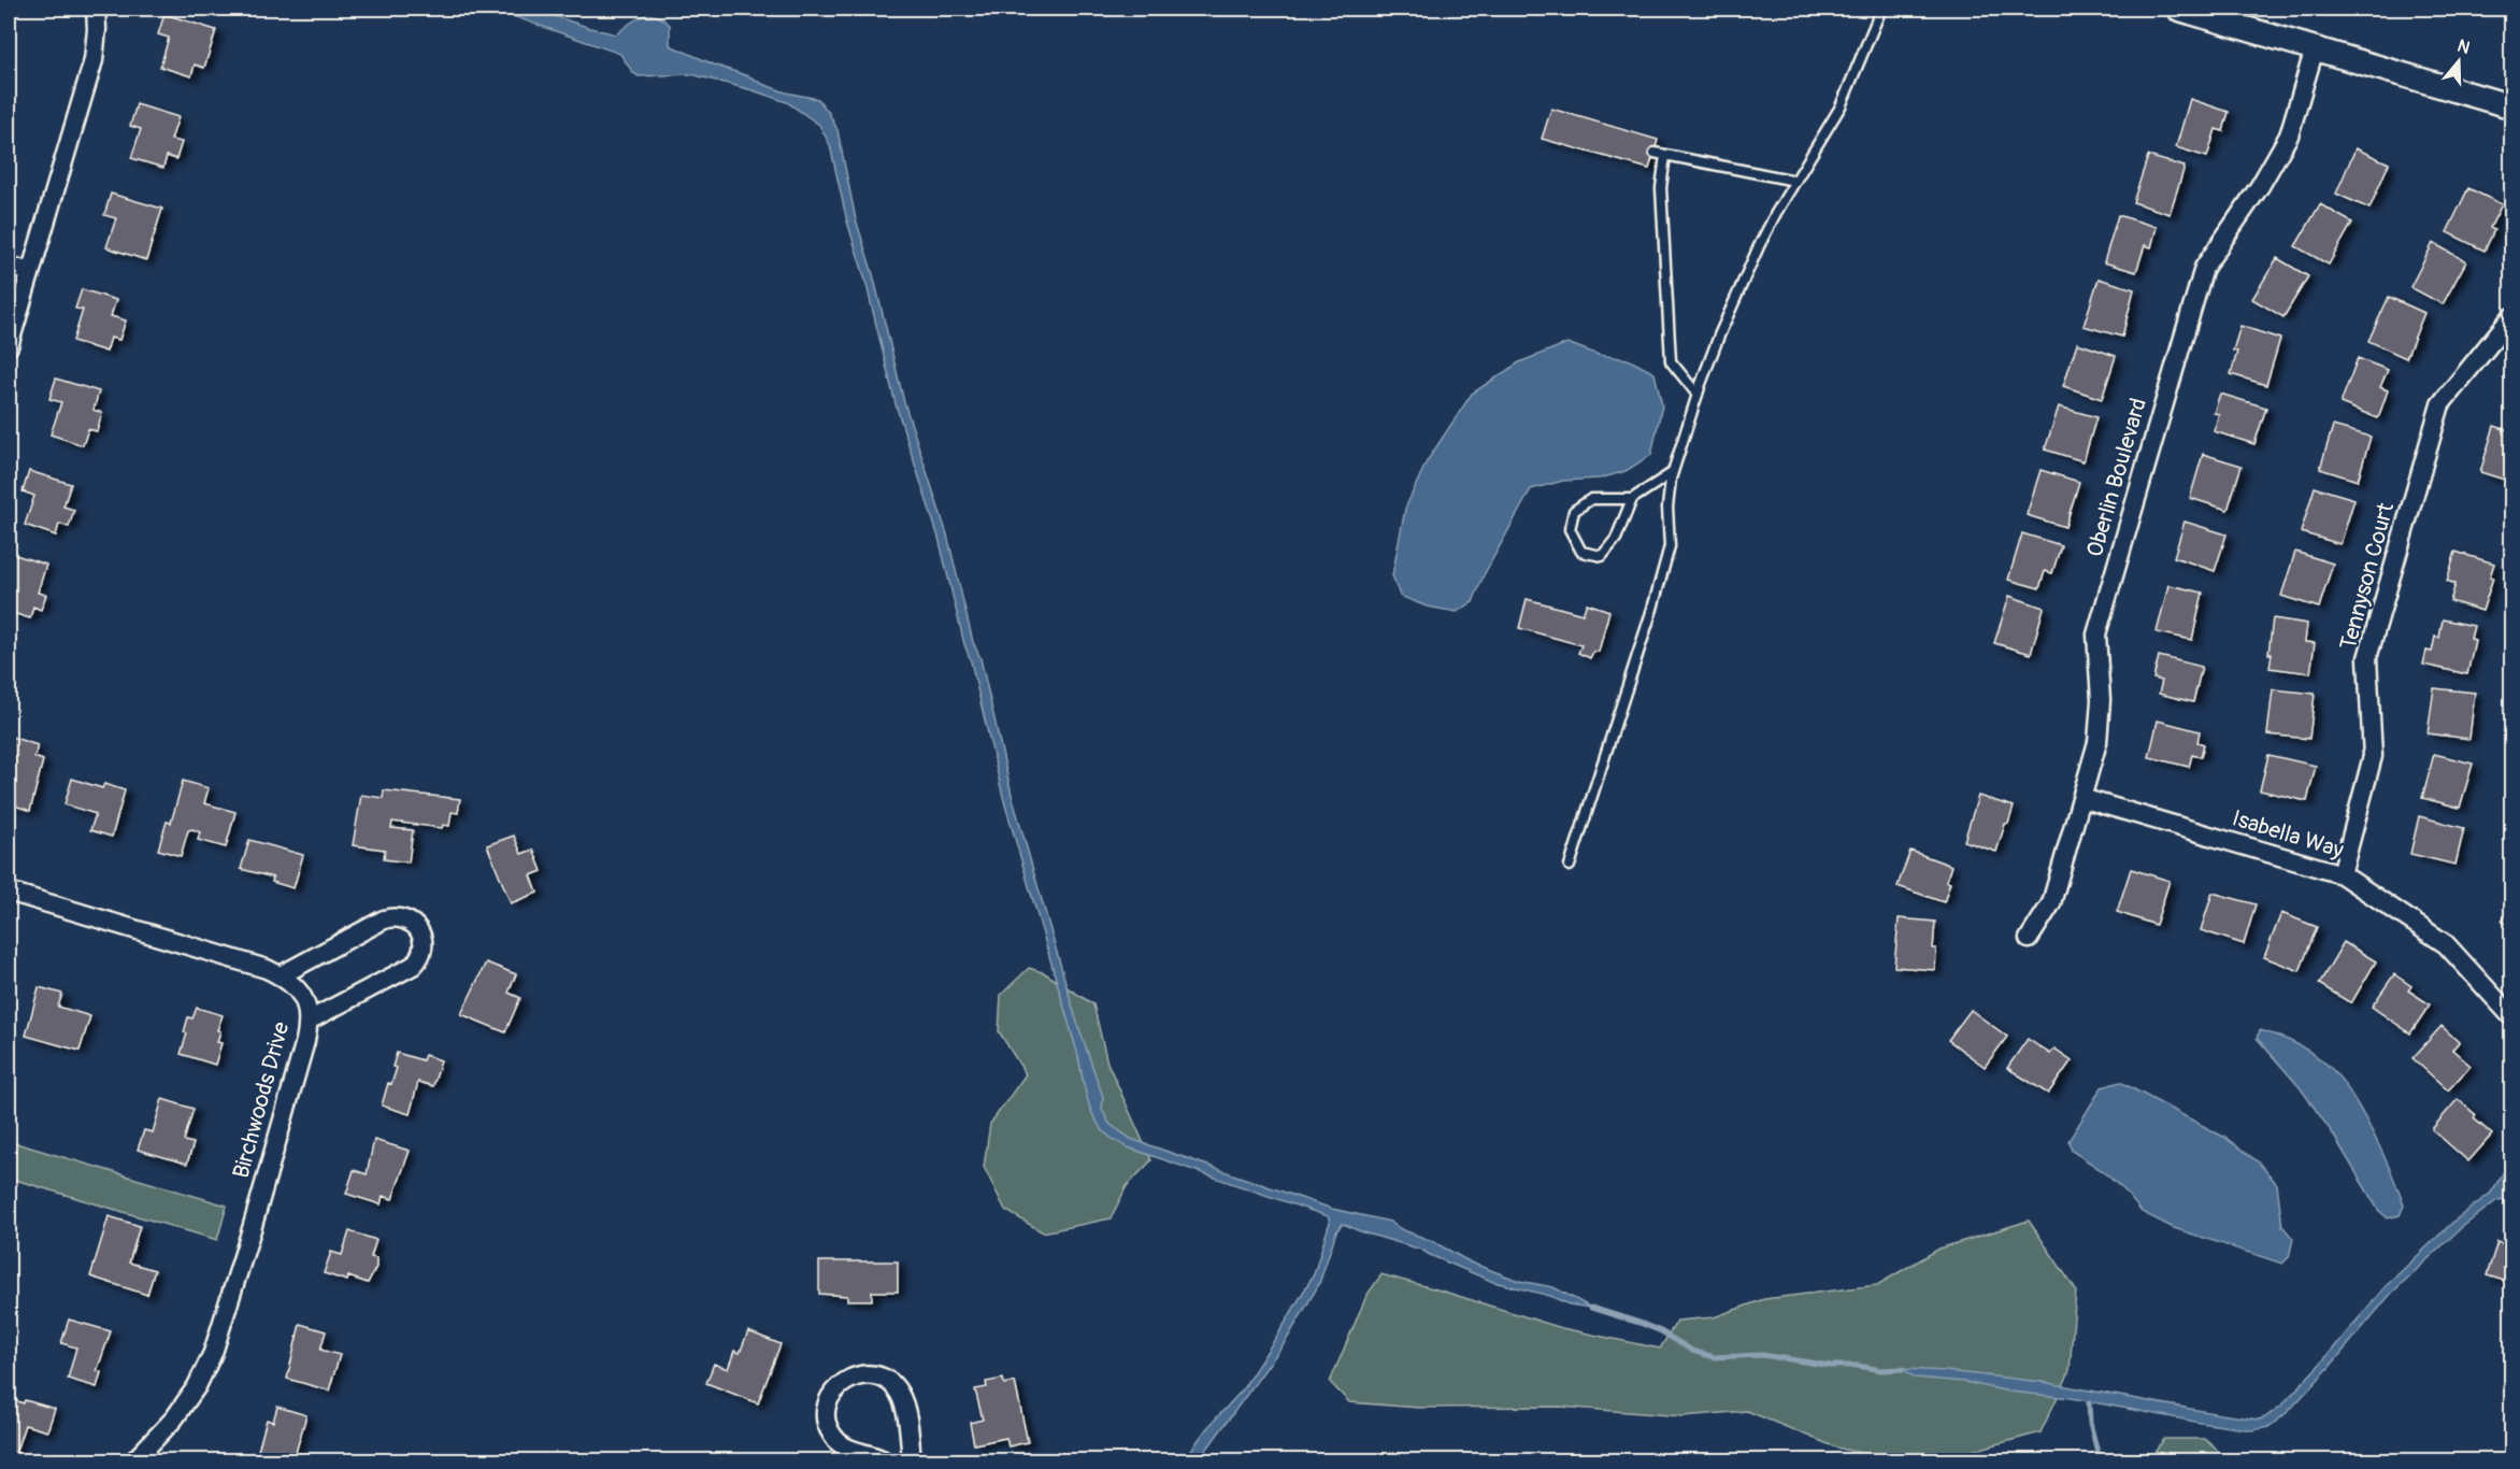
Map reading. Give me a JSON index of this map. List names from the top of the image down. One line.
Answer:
{"streets":{"street":["Oberlin Boulevard","Tennyson Court","Isabella Way","Birchwoods Drive"]},"crossings":[["Oberlin Boulevard","Isabella Way"],["Tennyson Court","Isabella Way"]],"north":"top"}
